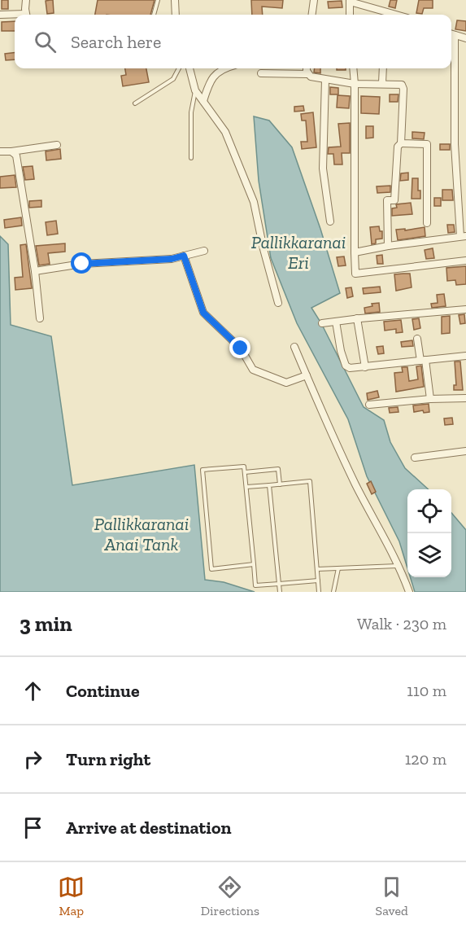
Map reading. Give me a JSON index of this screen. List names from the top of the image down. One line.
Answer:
{"water":["Pallikkaranai Eri","Pallikkaranai Anai Tank"],"page":{"search":"Search here","heading":["3 min","Walk · 230 m"],"list":[["Continue","110 m"],["Turn right","120 m"],"Arrive at destination"],"nav":["Map","Directions","Saved"]}}
